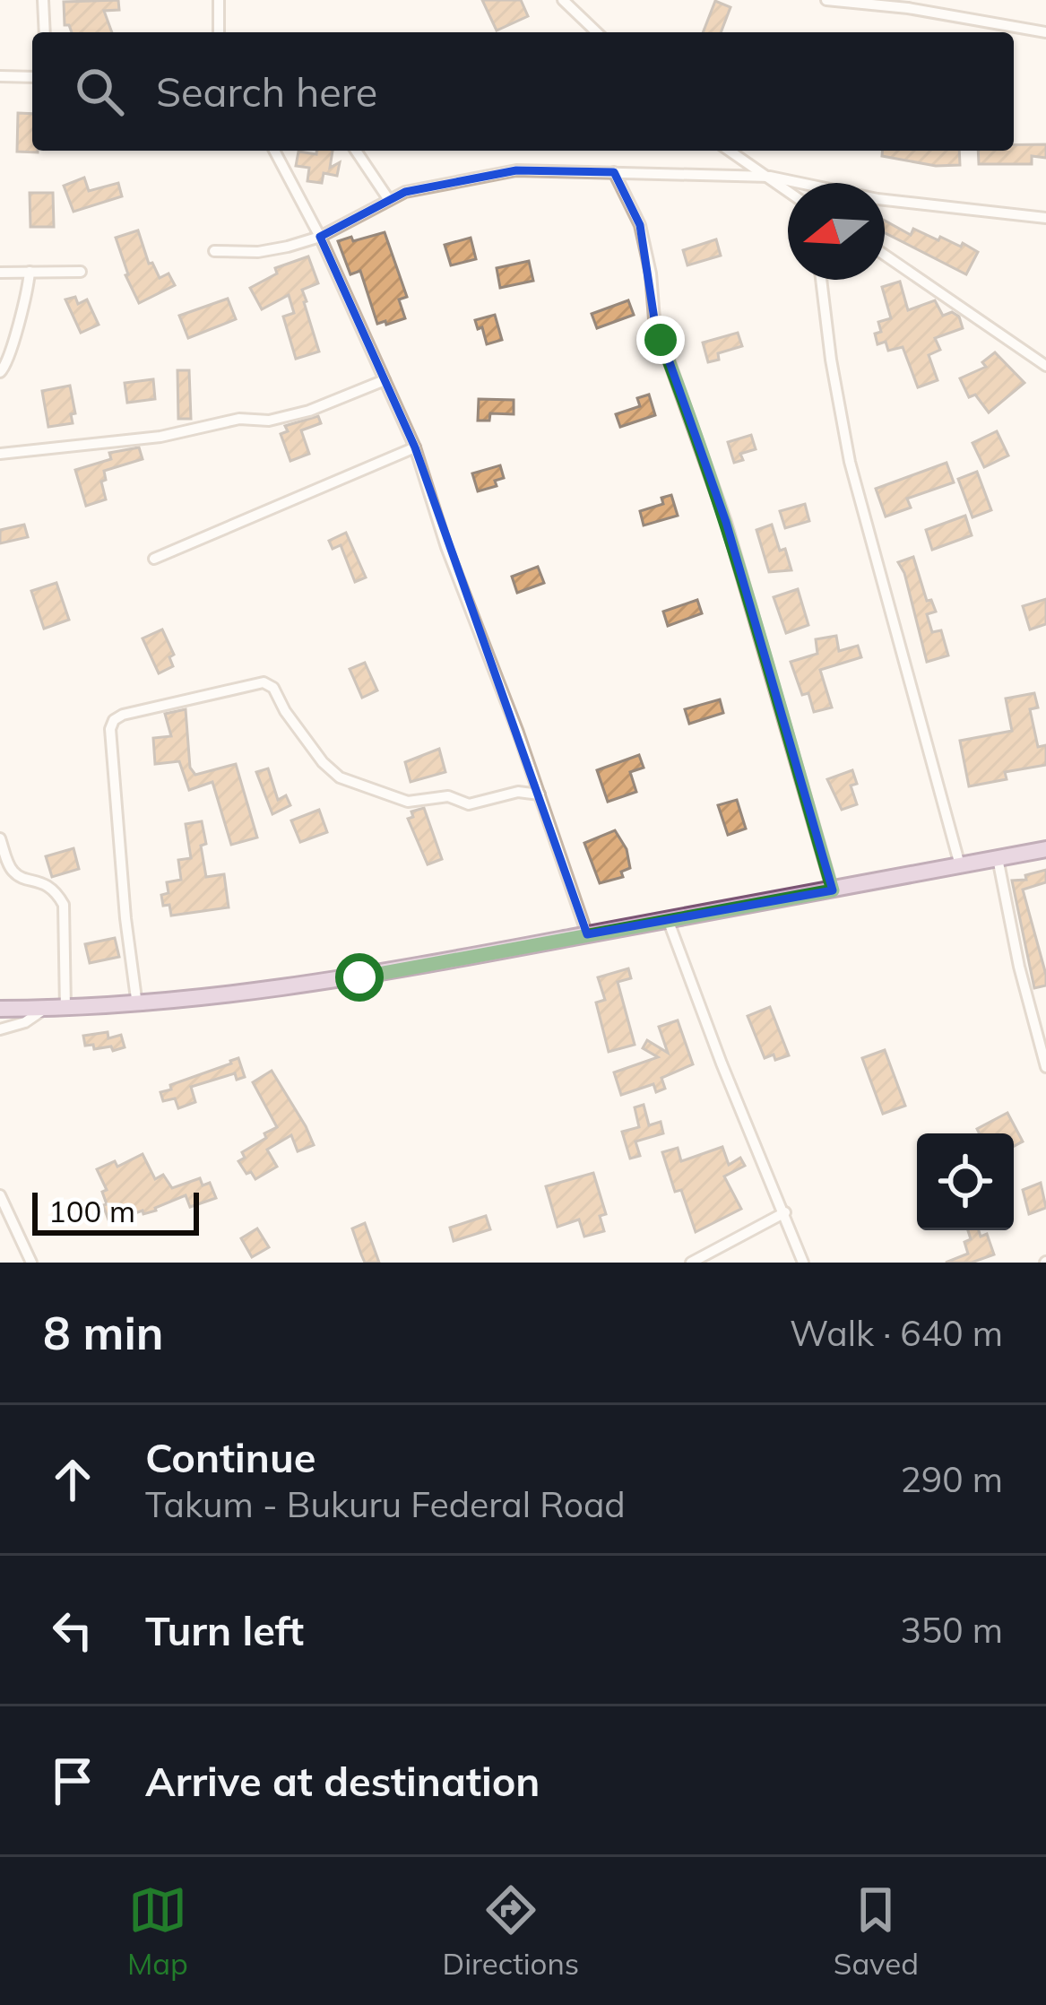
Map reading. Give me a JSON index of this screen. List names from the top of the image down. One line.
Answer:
{"scale_bar":"100 m","north":"left","page":{"search":"Search here","scale":"100 m","heading":["8 min","Walk · 640 m"],"list":[["Continue","Takum - Bukuru Federal Road","290 m"],["Turn left","350 m"],"Arrive at destination"],"nav":["Map","Directions","Saved"]}}
